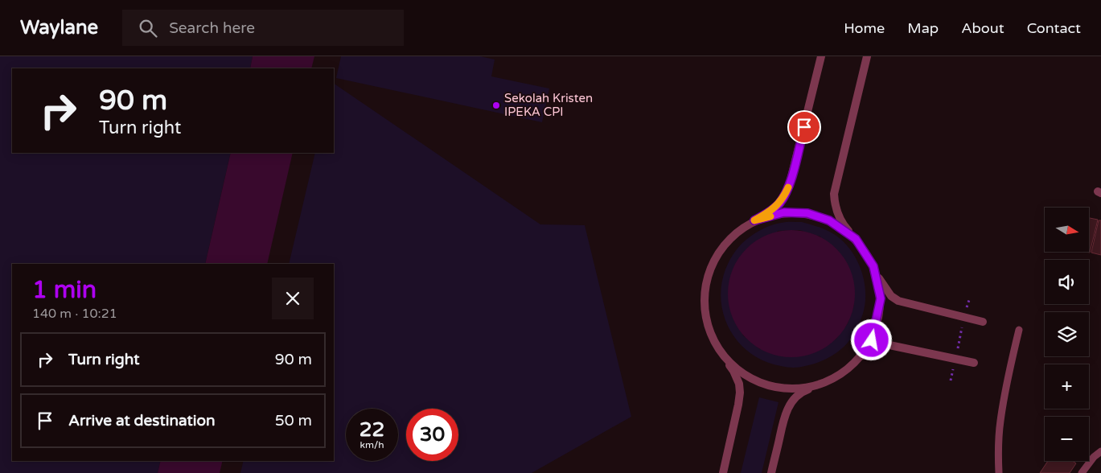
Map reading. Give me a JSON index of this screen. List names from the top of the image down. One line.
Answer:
{"places":["Sekolah Kristen IPEKA CPI"],"north":"right","page":{"header":"Waylane","search":"Search here","nav":["Home","Map","About","Contact"],"turn":["90 m","Turn right"],"map_buttons":["+","−"],"heading":["1 min","140 m · 10:21"],"list":[{"name":"Turn right","value":"90 m"},{"name":"Arrive at destination","value":"50 m"}],"speed":"22 km/h","limit":"30"}}
